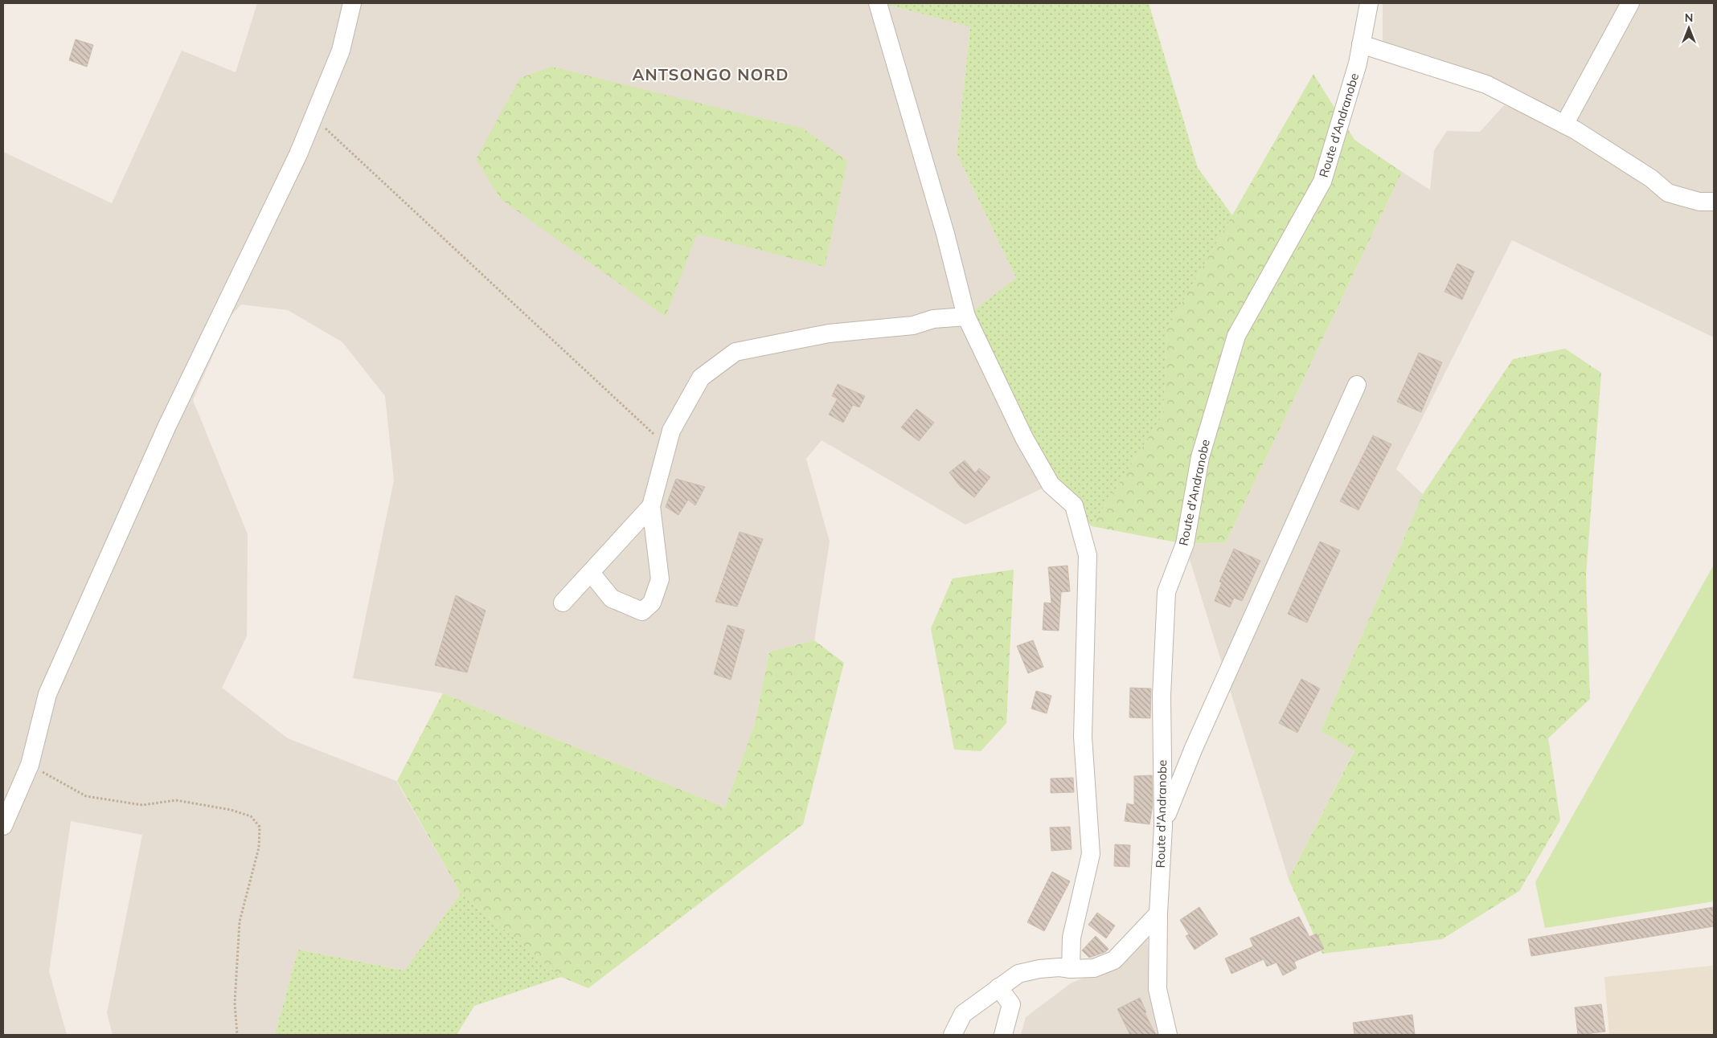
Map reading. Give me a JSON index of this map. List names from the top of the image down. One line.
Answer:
{"streets":{"street":["Route d'Andranobe"]},"districts":["ANTSONGO NORD"],"north":"top"}
